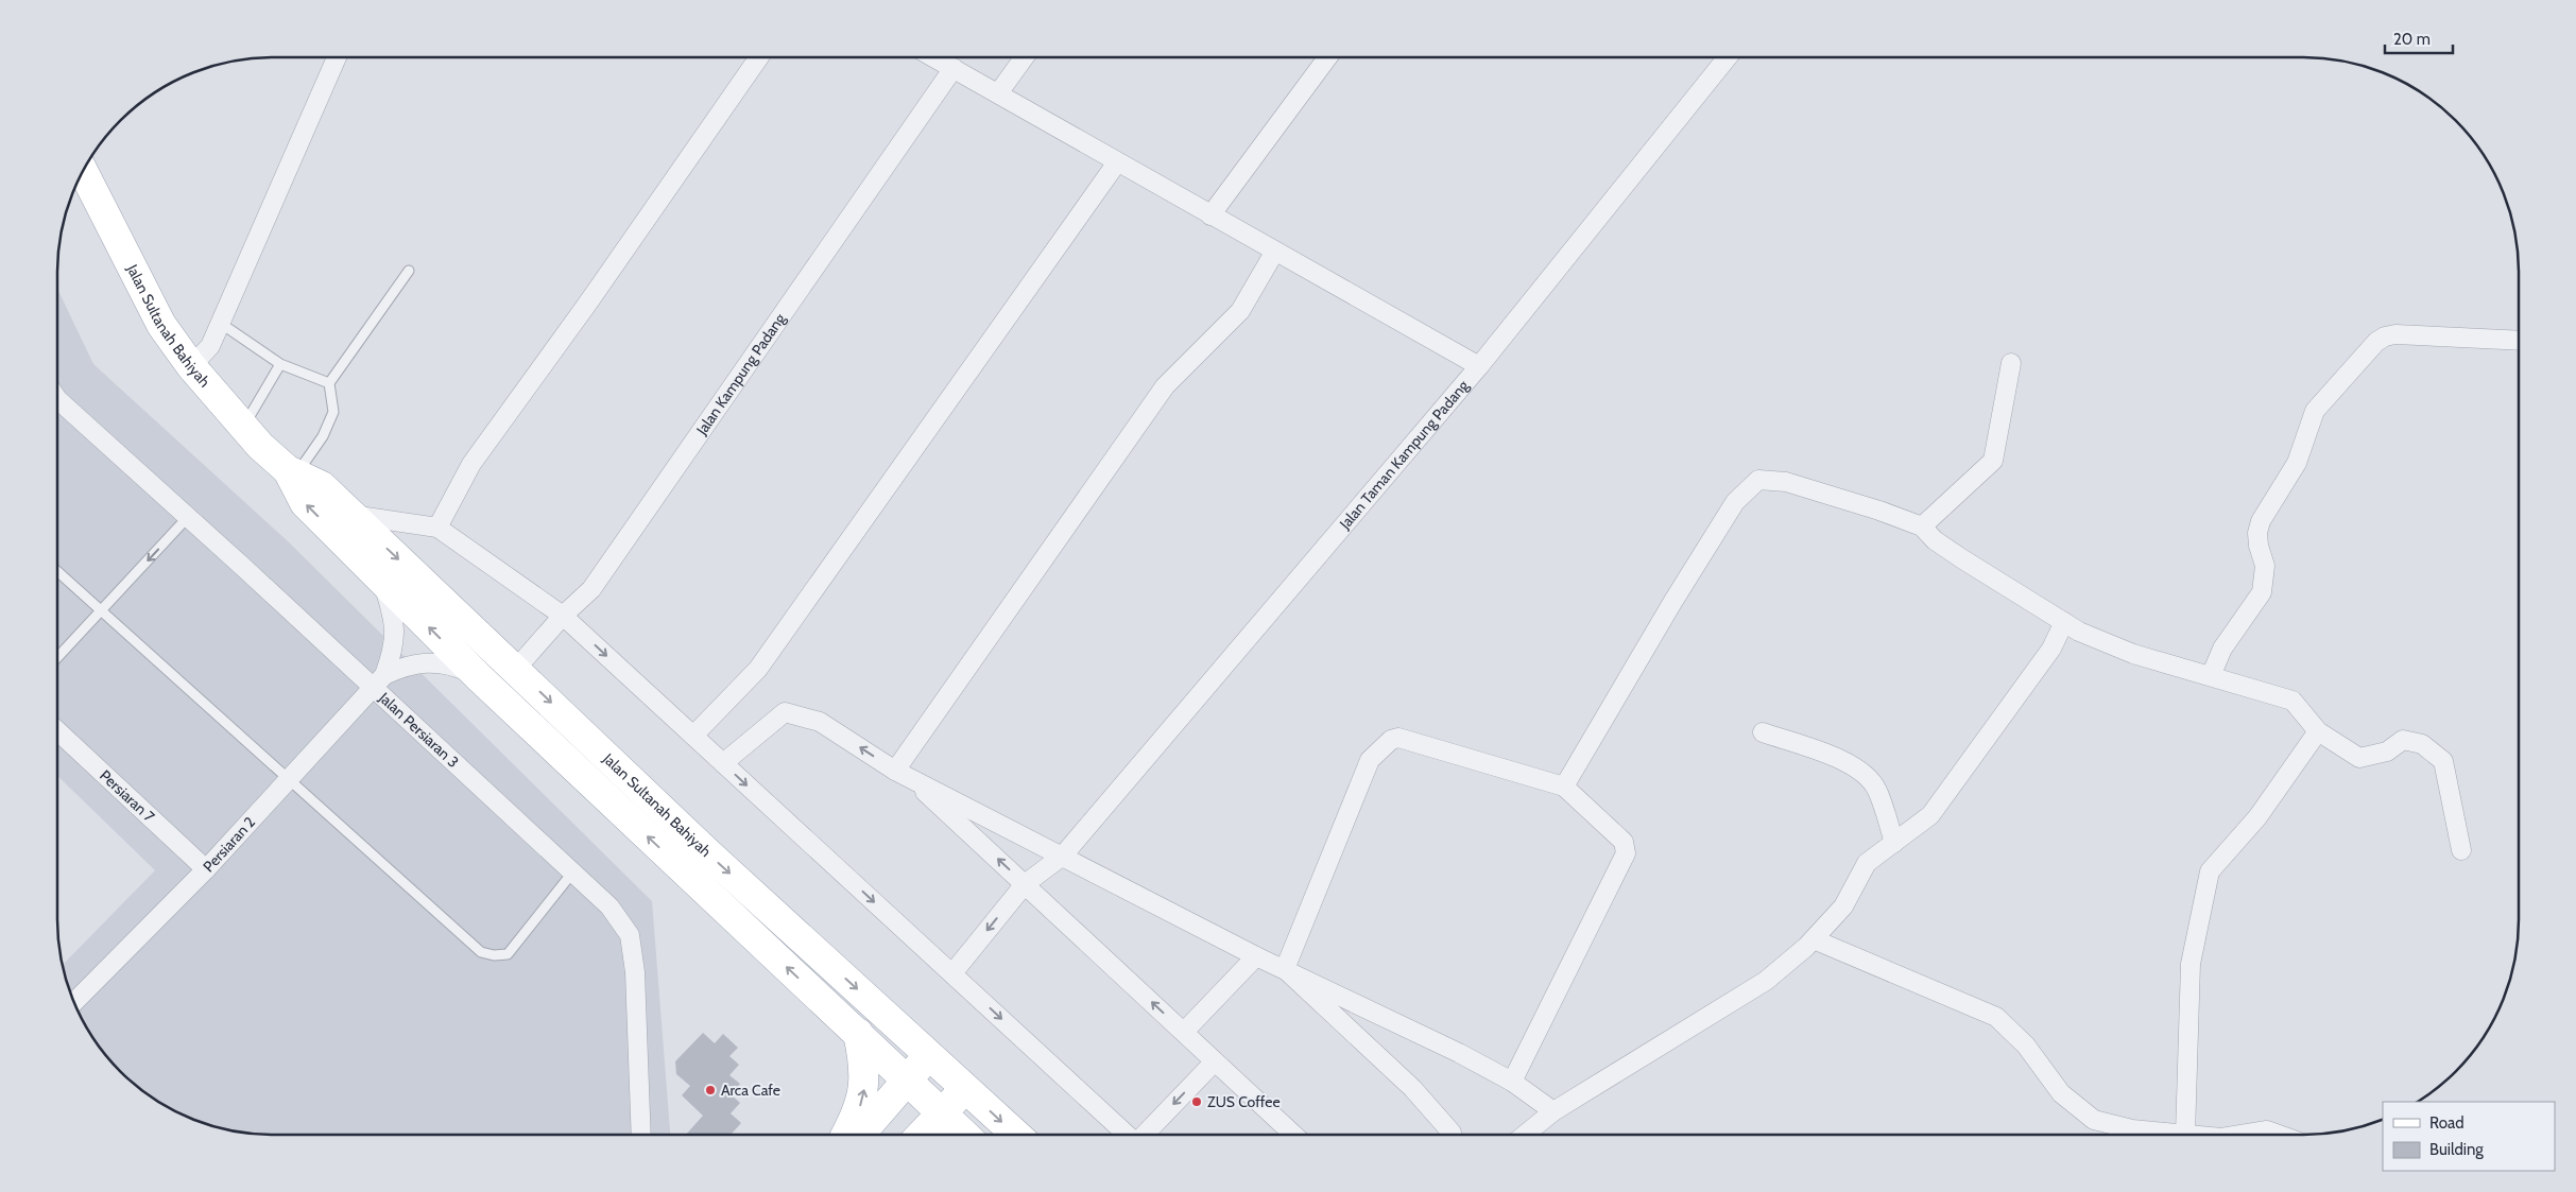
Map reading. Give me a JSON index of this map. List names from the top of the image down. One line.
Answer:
{"streets":{"main road":["Jalan Sultanah Bahiyah"],"street":["Jalan Kampung Padang","Jalan Taman Kampung Padang","Jalan Persiaran 3","Persiaran 7","Persiaran 2"]},"crossings":[["Jalan Sultanah Bahiyah","Jalan Kampung Padang"],["Jalan Persiaran 3","Persiaran 2"],["Persiaran 7","Persiaran 2"]],"places":["Arca Cafe","ZUS Coffee"],"legend":["Road","Building"],"scale_bar":"20 m"}
